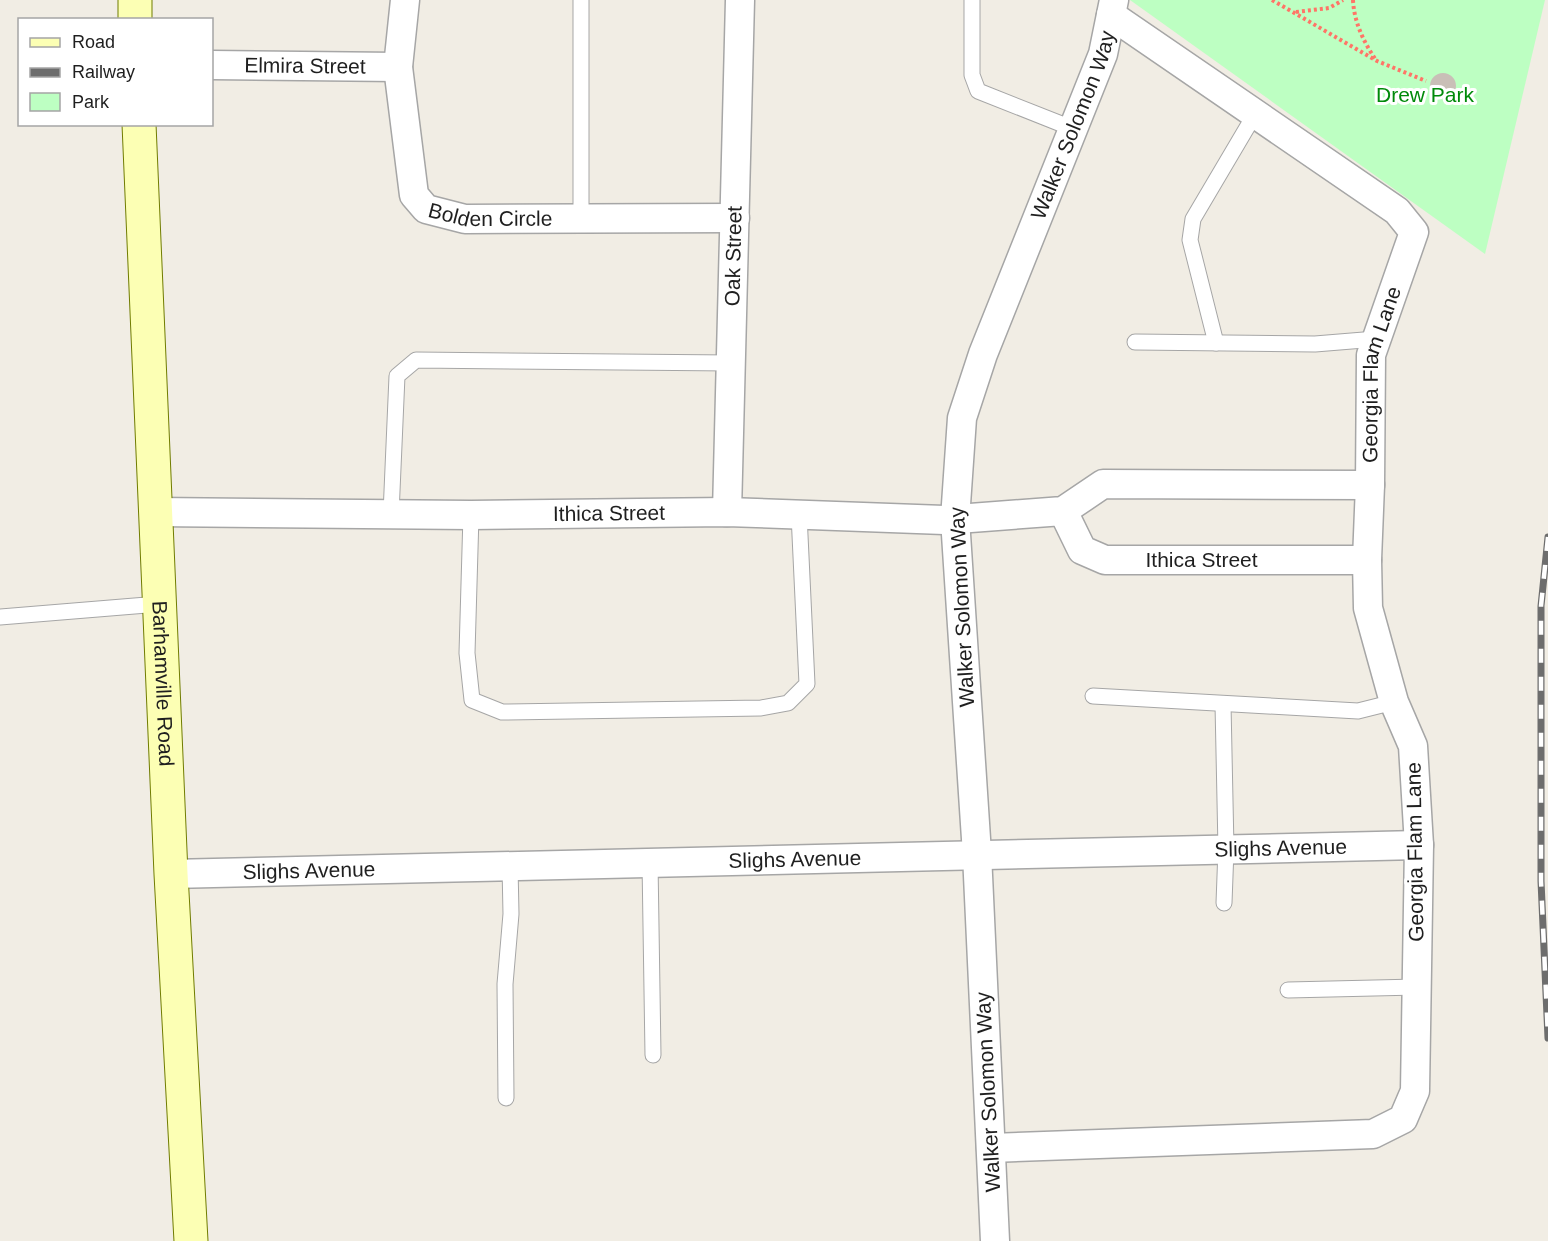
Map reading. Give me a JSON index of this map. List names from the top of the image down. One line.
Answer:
{"streets":{"street":["Elmira Street","Walker Solomon Way","Bolden Circle","Oak Street","Georgia Flam Lane","Ithica Street","Barhamville Road","Slighs Avenue"]},"crossings":[["Elmira Street","Bolden Circle"],["Walker Solomon Way","Georgia Flam Lane"],["Walker Solomon Way","Ithica Street"],["Walker Solomon Way","Slighs Avenue"],["Bolden Circle","Oak Street"],["Oak Street","Ithica Street"],["Georgia Flam Lane","Ithica Street"],["Georgia Flam Lane","Slighs Avenue"],["Ithica Street","Barhamville Road"],["Barhamville Road","Slighs Avenue"]],"parks":["Drew Park"],"legend":["Road","Railway","Park"]}
